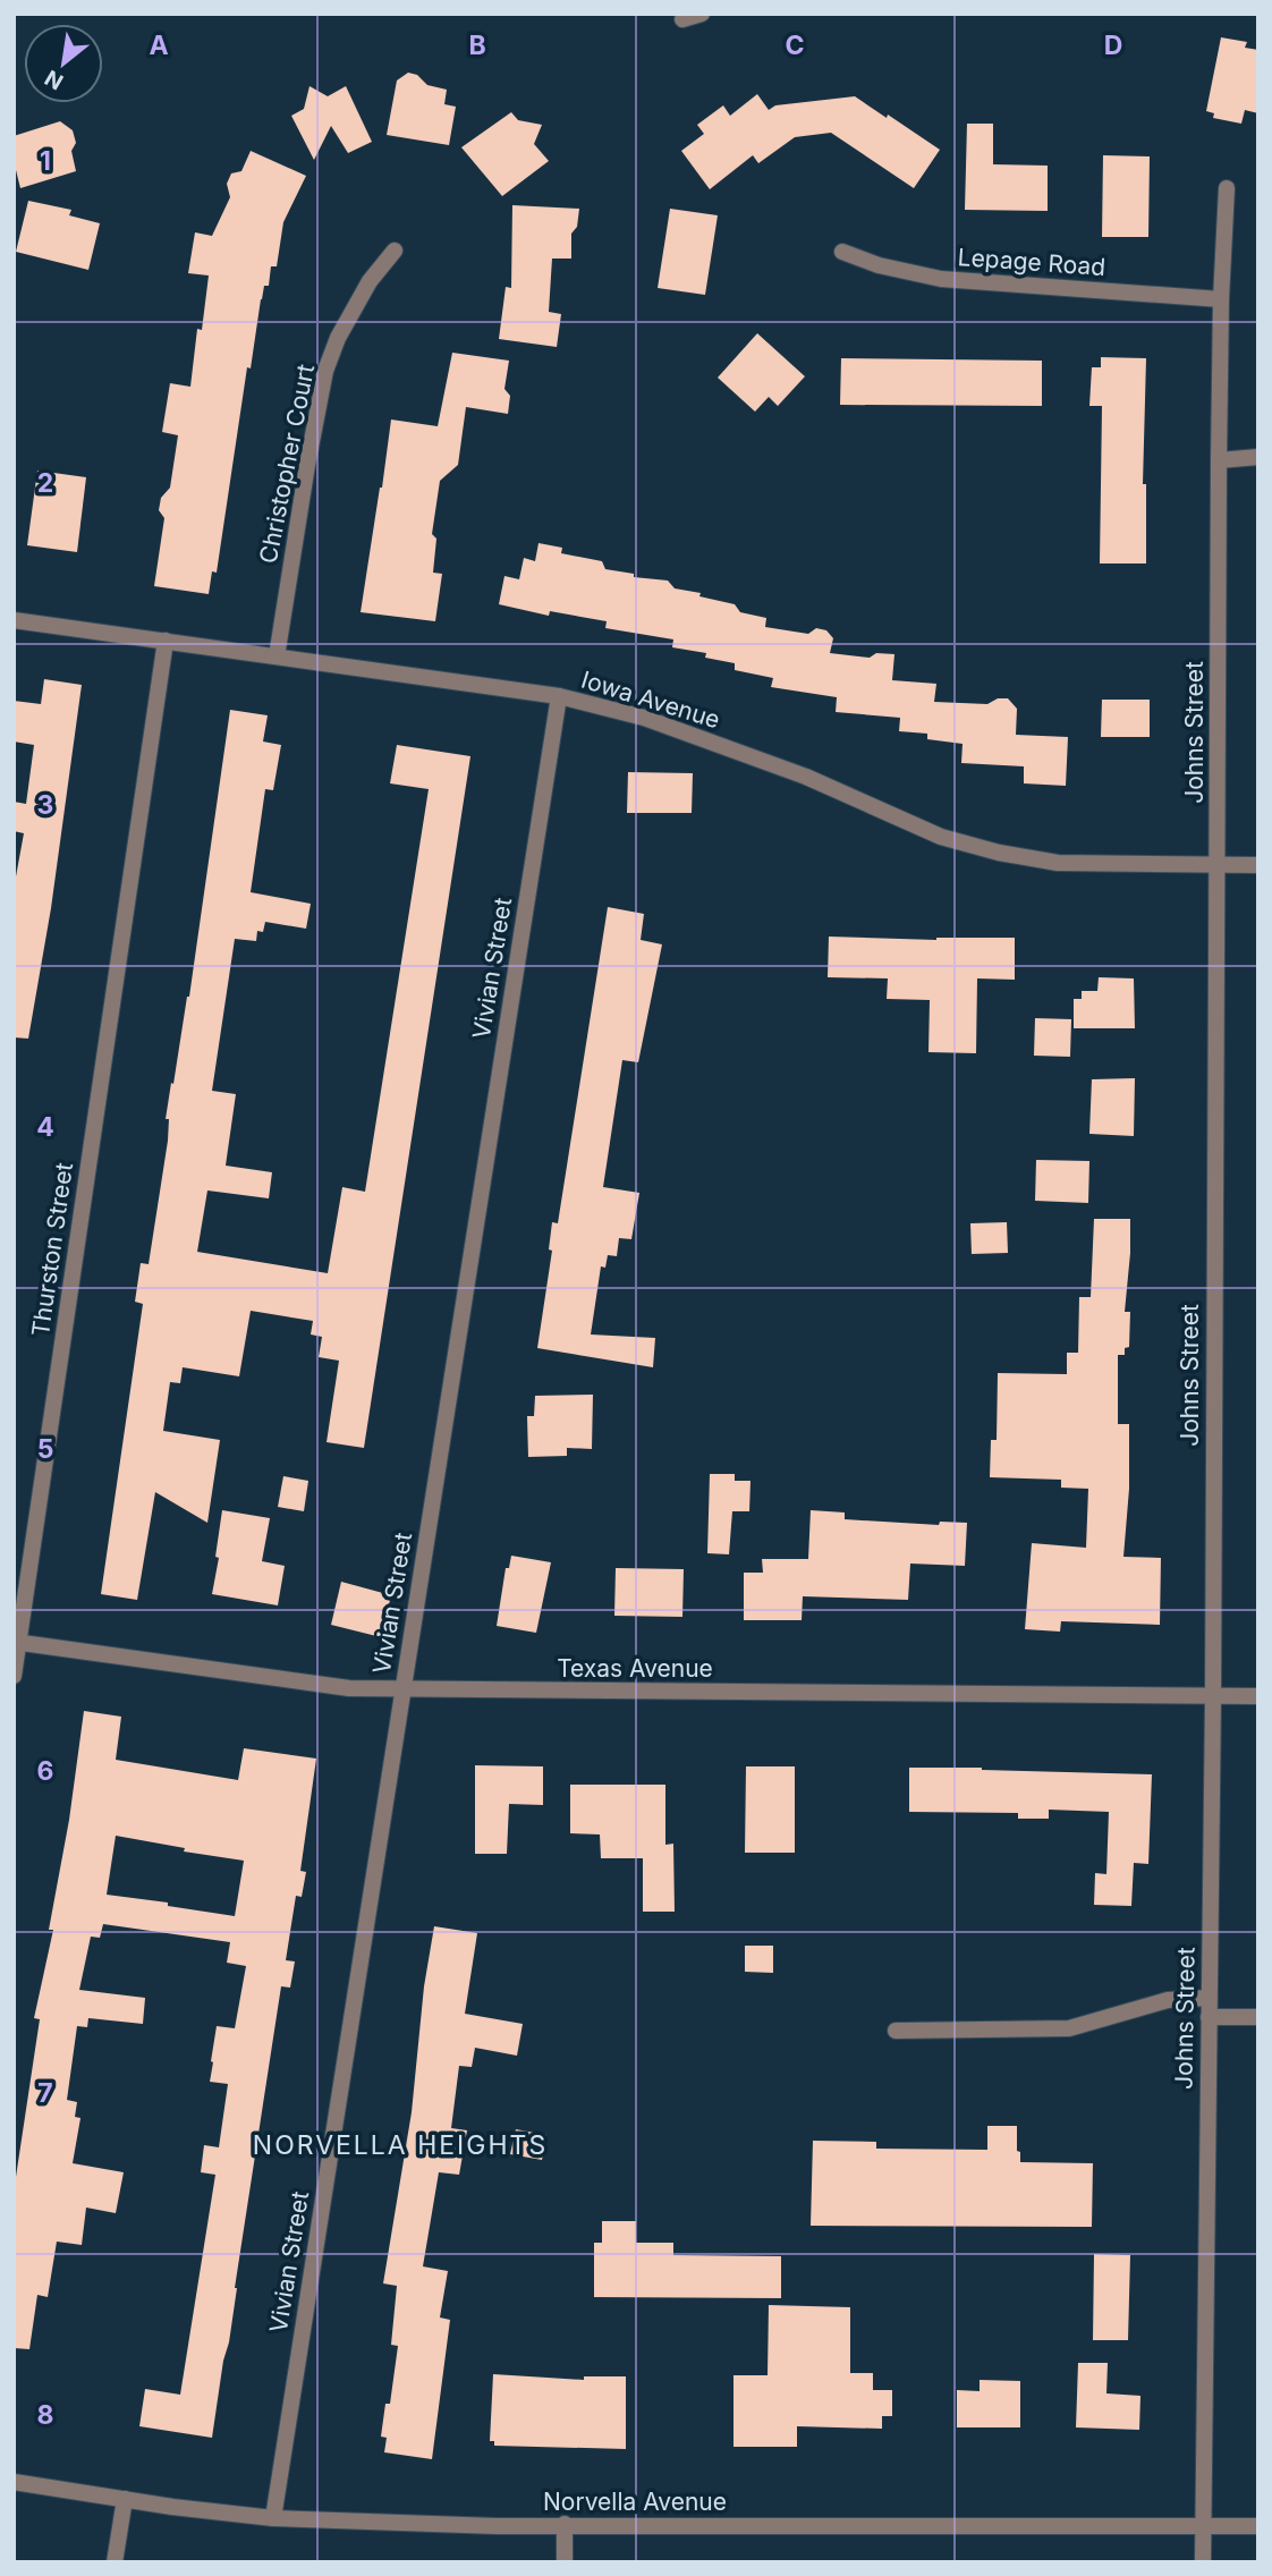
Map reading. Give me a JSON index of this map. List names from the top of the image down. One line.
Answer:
{"streets":{"street":["Lepage Road","Christopher Court","Iowa Avenue","Johns Street","Vivian Street","Thurston Street","Texas Avenue","Norvella Avenue"]},"crossings":[["Lepage Road","Johns Street"],["Christopher Court","Iowa Avenue"],["Iowa Avenue","Johns Street"],["Iowa Avenue","Vivian Street"],["Iowa Avenue","Thurston Street"],["Johns Street","Texas Avenue"],["Johns Street","Norvella Avenue"],["Vivian Street","Texas Avenue"],["Vivian Street","Norvella Avenue"],["Thurston Street","Texas Avenue"]],"districts":["NORVELLA HEIGHTS"],"north":"bottom left","grid":{"columns":["A","B","C","D"],"rows":["1","2","3","4","5","6","7","8"]}}
